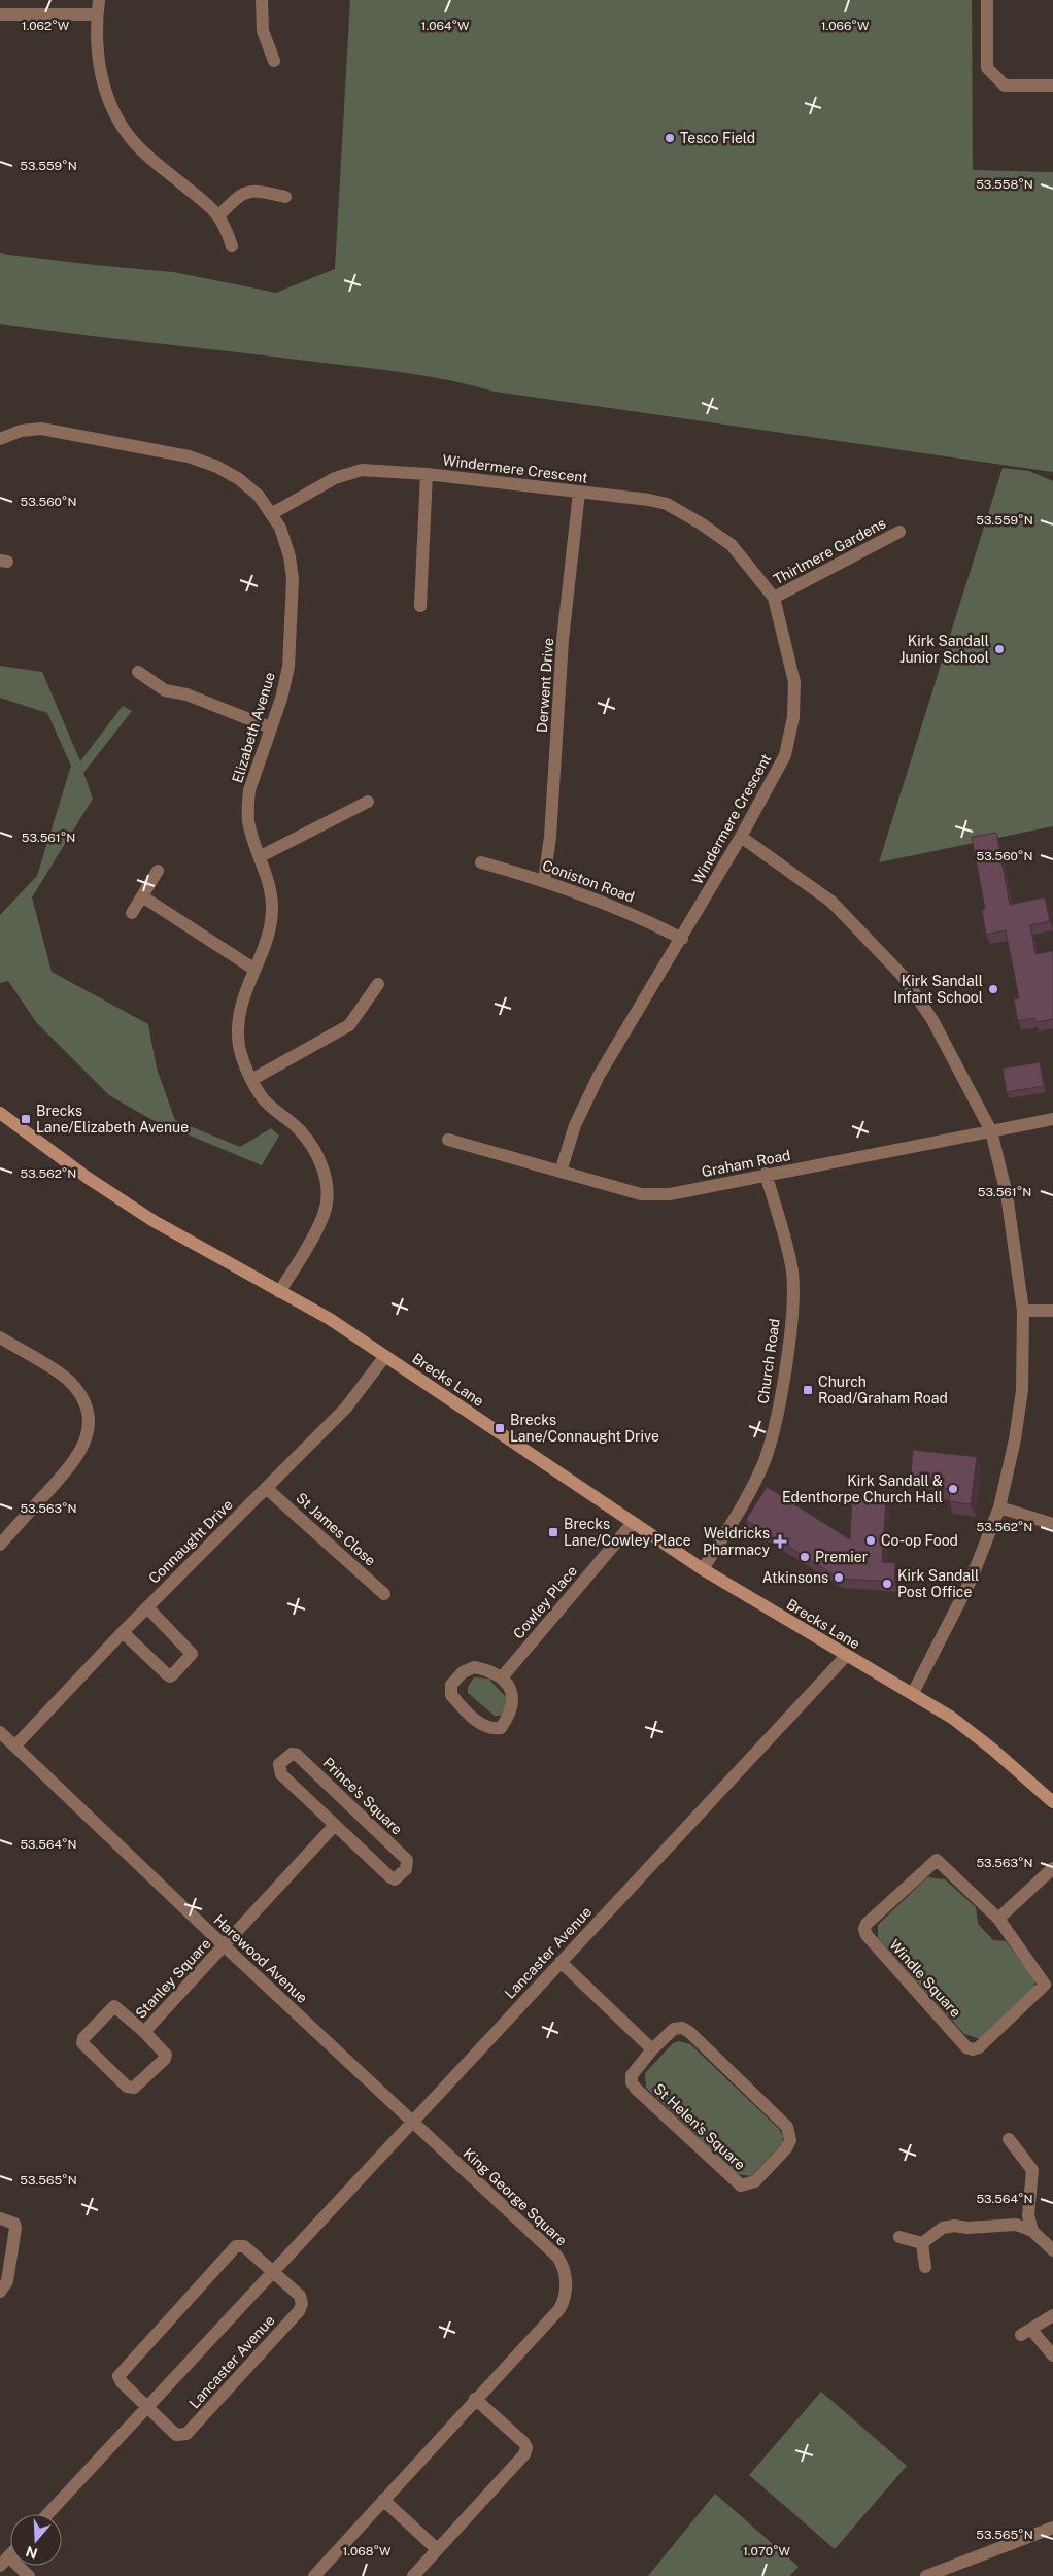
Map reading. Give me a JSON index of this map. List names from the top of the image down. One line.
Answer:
{"streets":{"street":["Windermere Crescent","Thirlmere Gardens","Derwent Drive","Elizabeth Avenue","Coniston Road","Graham Road","Church Road","Brecks Lane","St James Close","Connaught Drive","Cowley Place","Prince's Square","Lancaster Avenue","Harewood Avenue","Stanley Square","Windle Square","St Helen's Square","King George Square"]},"crossings":[["Windermere Crescent","Thirlmere Gardens"],["Windermere Crescent","Derwent Drive"],["Windermere Crescent","Elizabeth Avenue"],["Windermere Crescent","Coniston Road"],["Windermere Crescent","Graham Road"],["Derwent Drive","Coniston Road"],["Elizabeth Avenue","Brecks Lane"],["Graham Road","Church Road"],["Church Road","Brecks Lane"],["Brecks Lane","Connaught Drive"],["Brecks Lane","Cowley Place"],["Brecks Lane","Lancaster Avenue"],["St James Close","Connaught Drive"],["Connaught Drive","Harewood Avenue"],["Lancaster Avenue","Harewood Avenue"],["Lancaster Avenue","King George Square"],["Harewood Avenue","Stanley Square"],["Harewood Avenue","King George Square"]],"places":{"other":["Tesco Field","Kirk Sandall Junior School","Kirk Sandall Infant School","Kirk Sandall & Edenthorpe Church Hall","Co-op Food","Premier","Atkinsons","Kirk Sandall Post Office"],"transit":["Brecks Lane/Elizabeth Avenue","Church Road/Graham Road","Brecks Lane/Connaught Drive","Brecks Lane/Cowley Place"],"health":["Weldricks Pharmacy"]},"north":"bottom","coordinates":["1.062°W","1.064°W","1.066°W","53.559°N","53.558°N","53.560°N","53.561°N","53.562°N","53.563°N","53.564°N","53.565°N","1.068°W","1.070°W"]}
